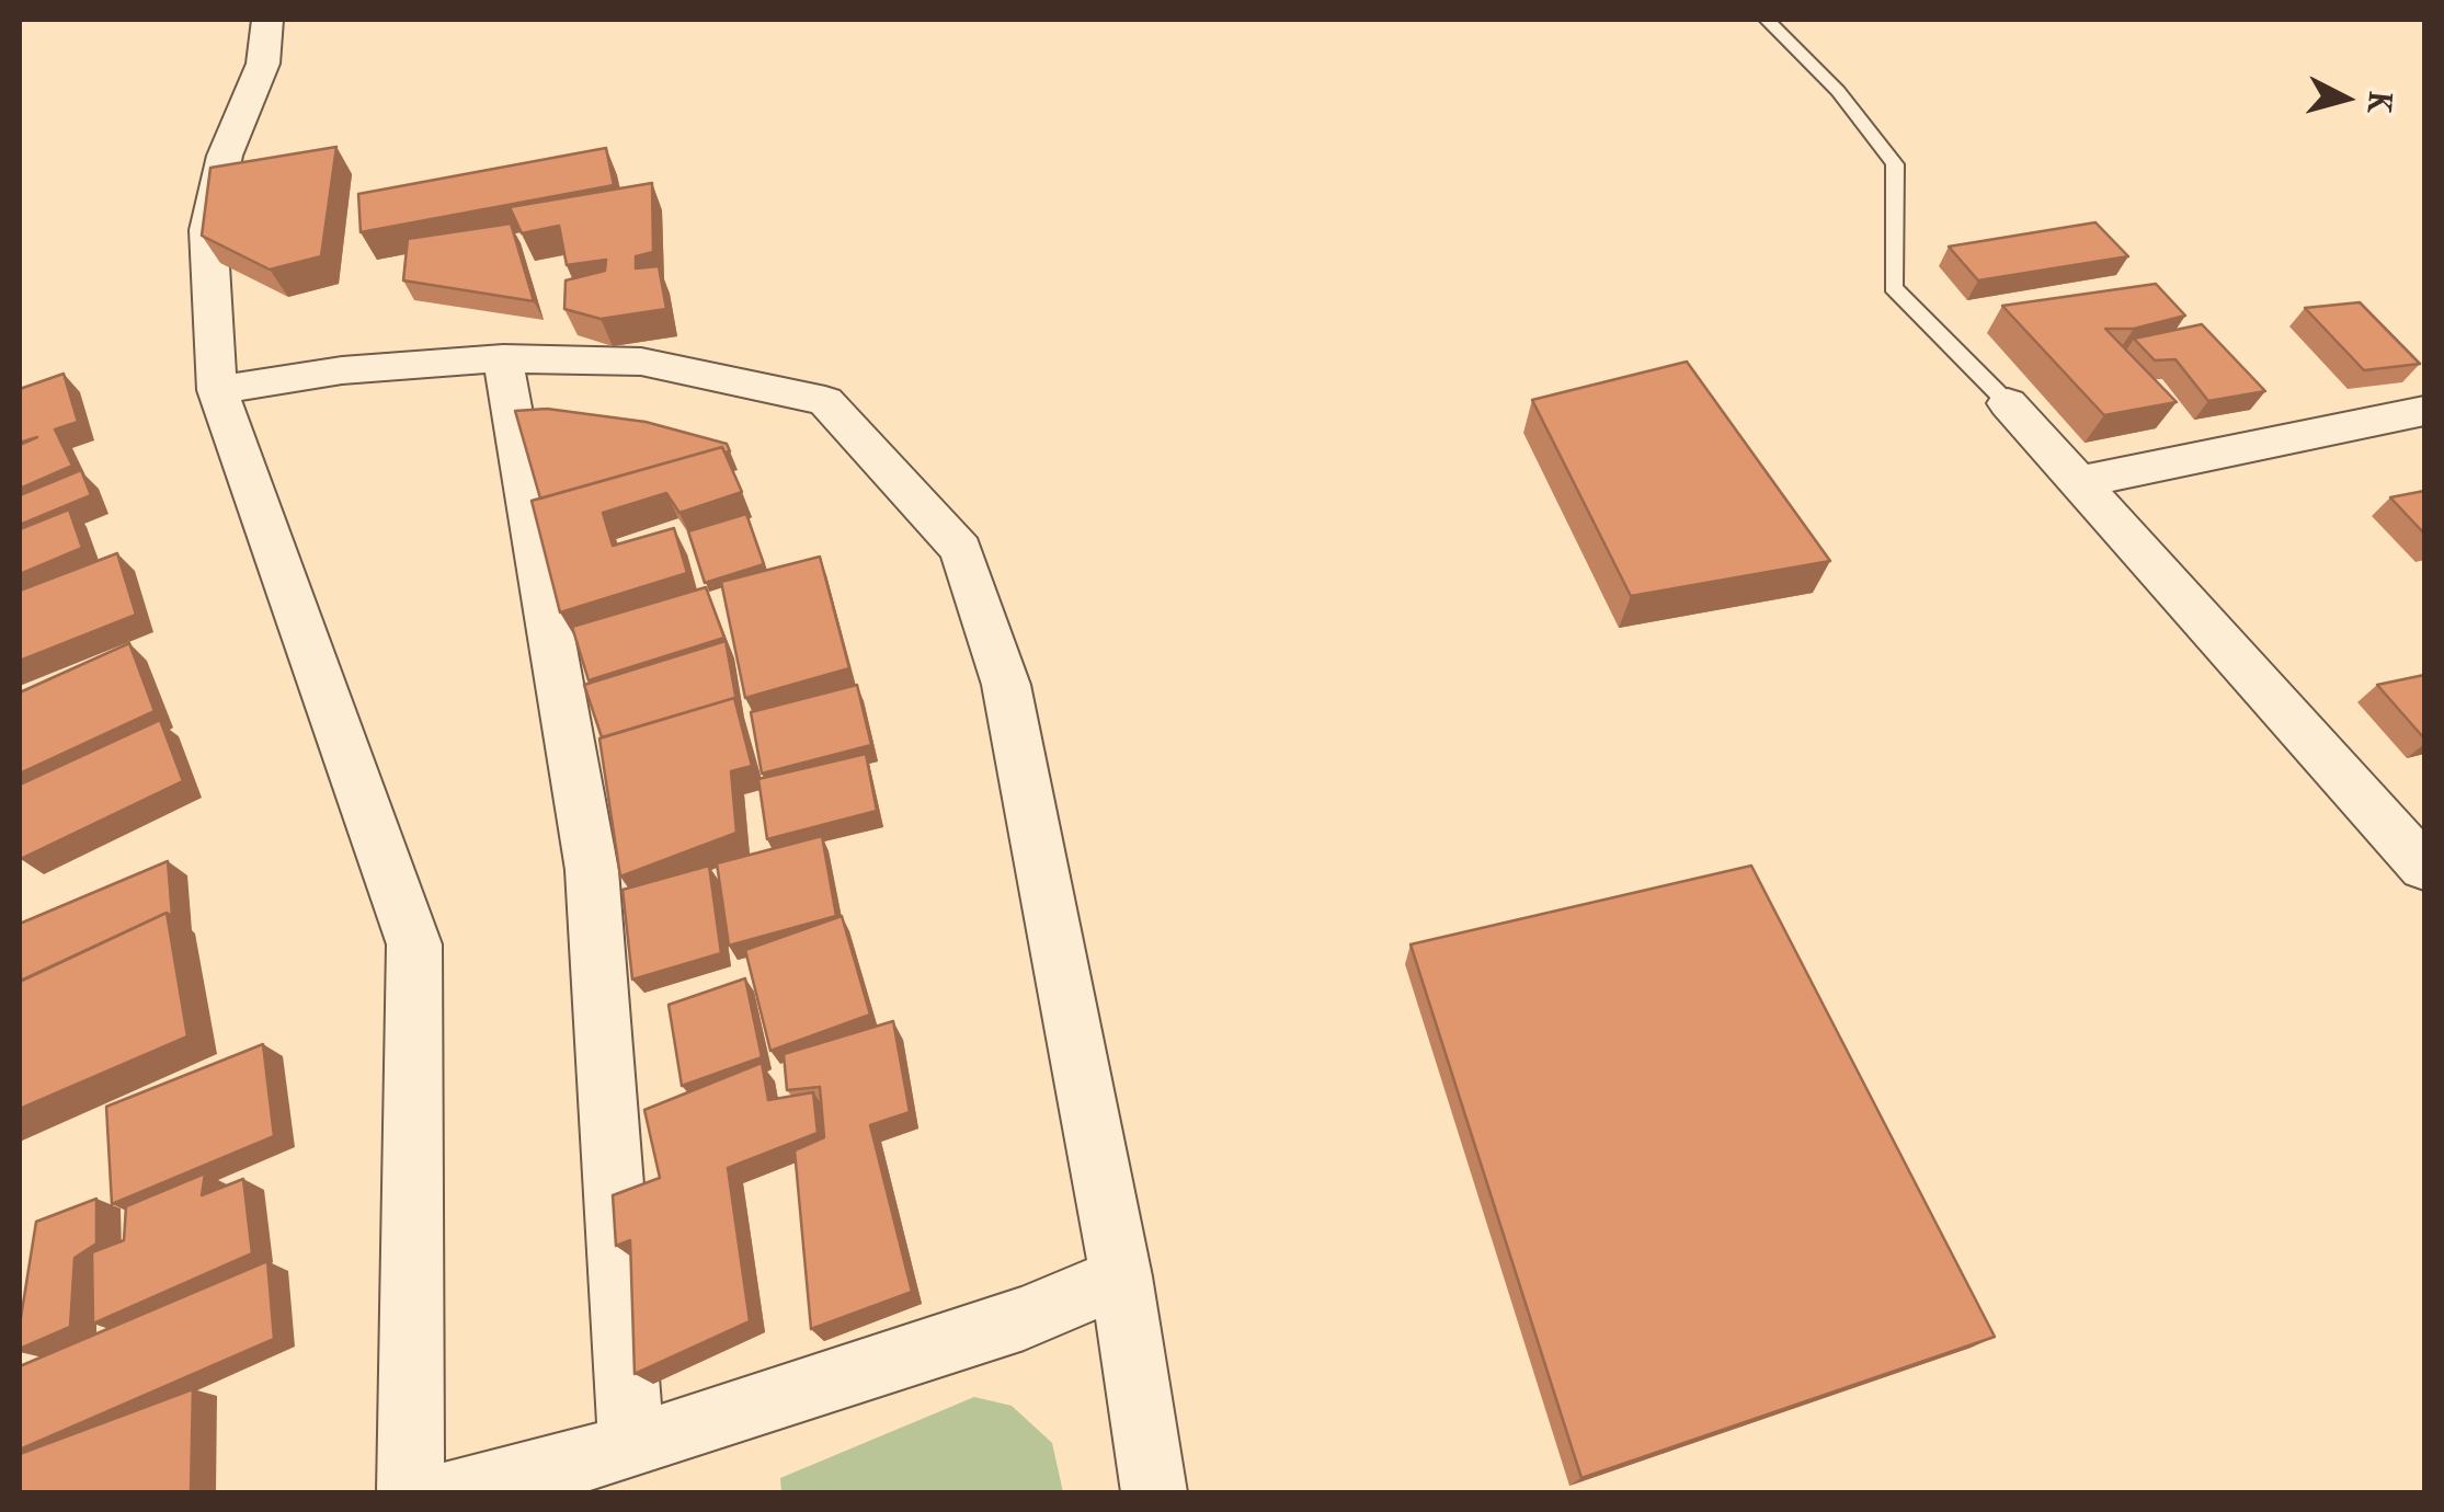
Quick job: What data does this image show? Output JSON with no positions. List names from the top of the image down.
{
  "north": "right"
}
